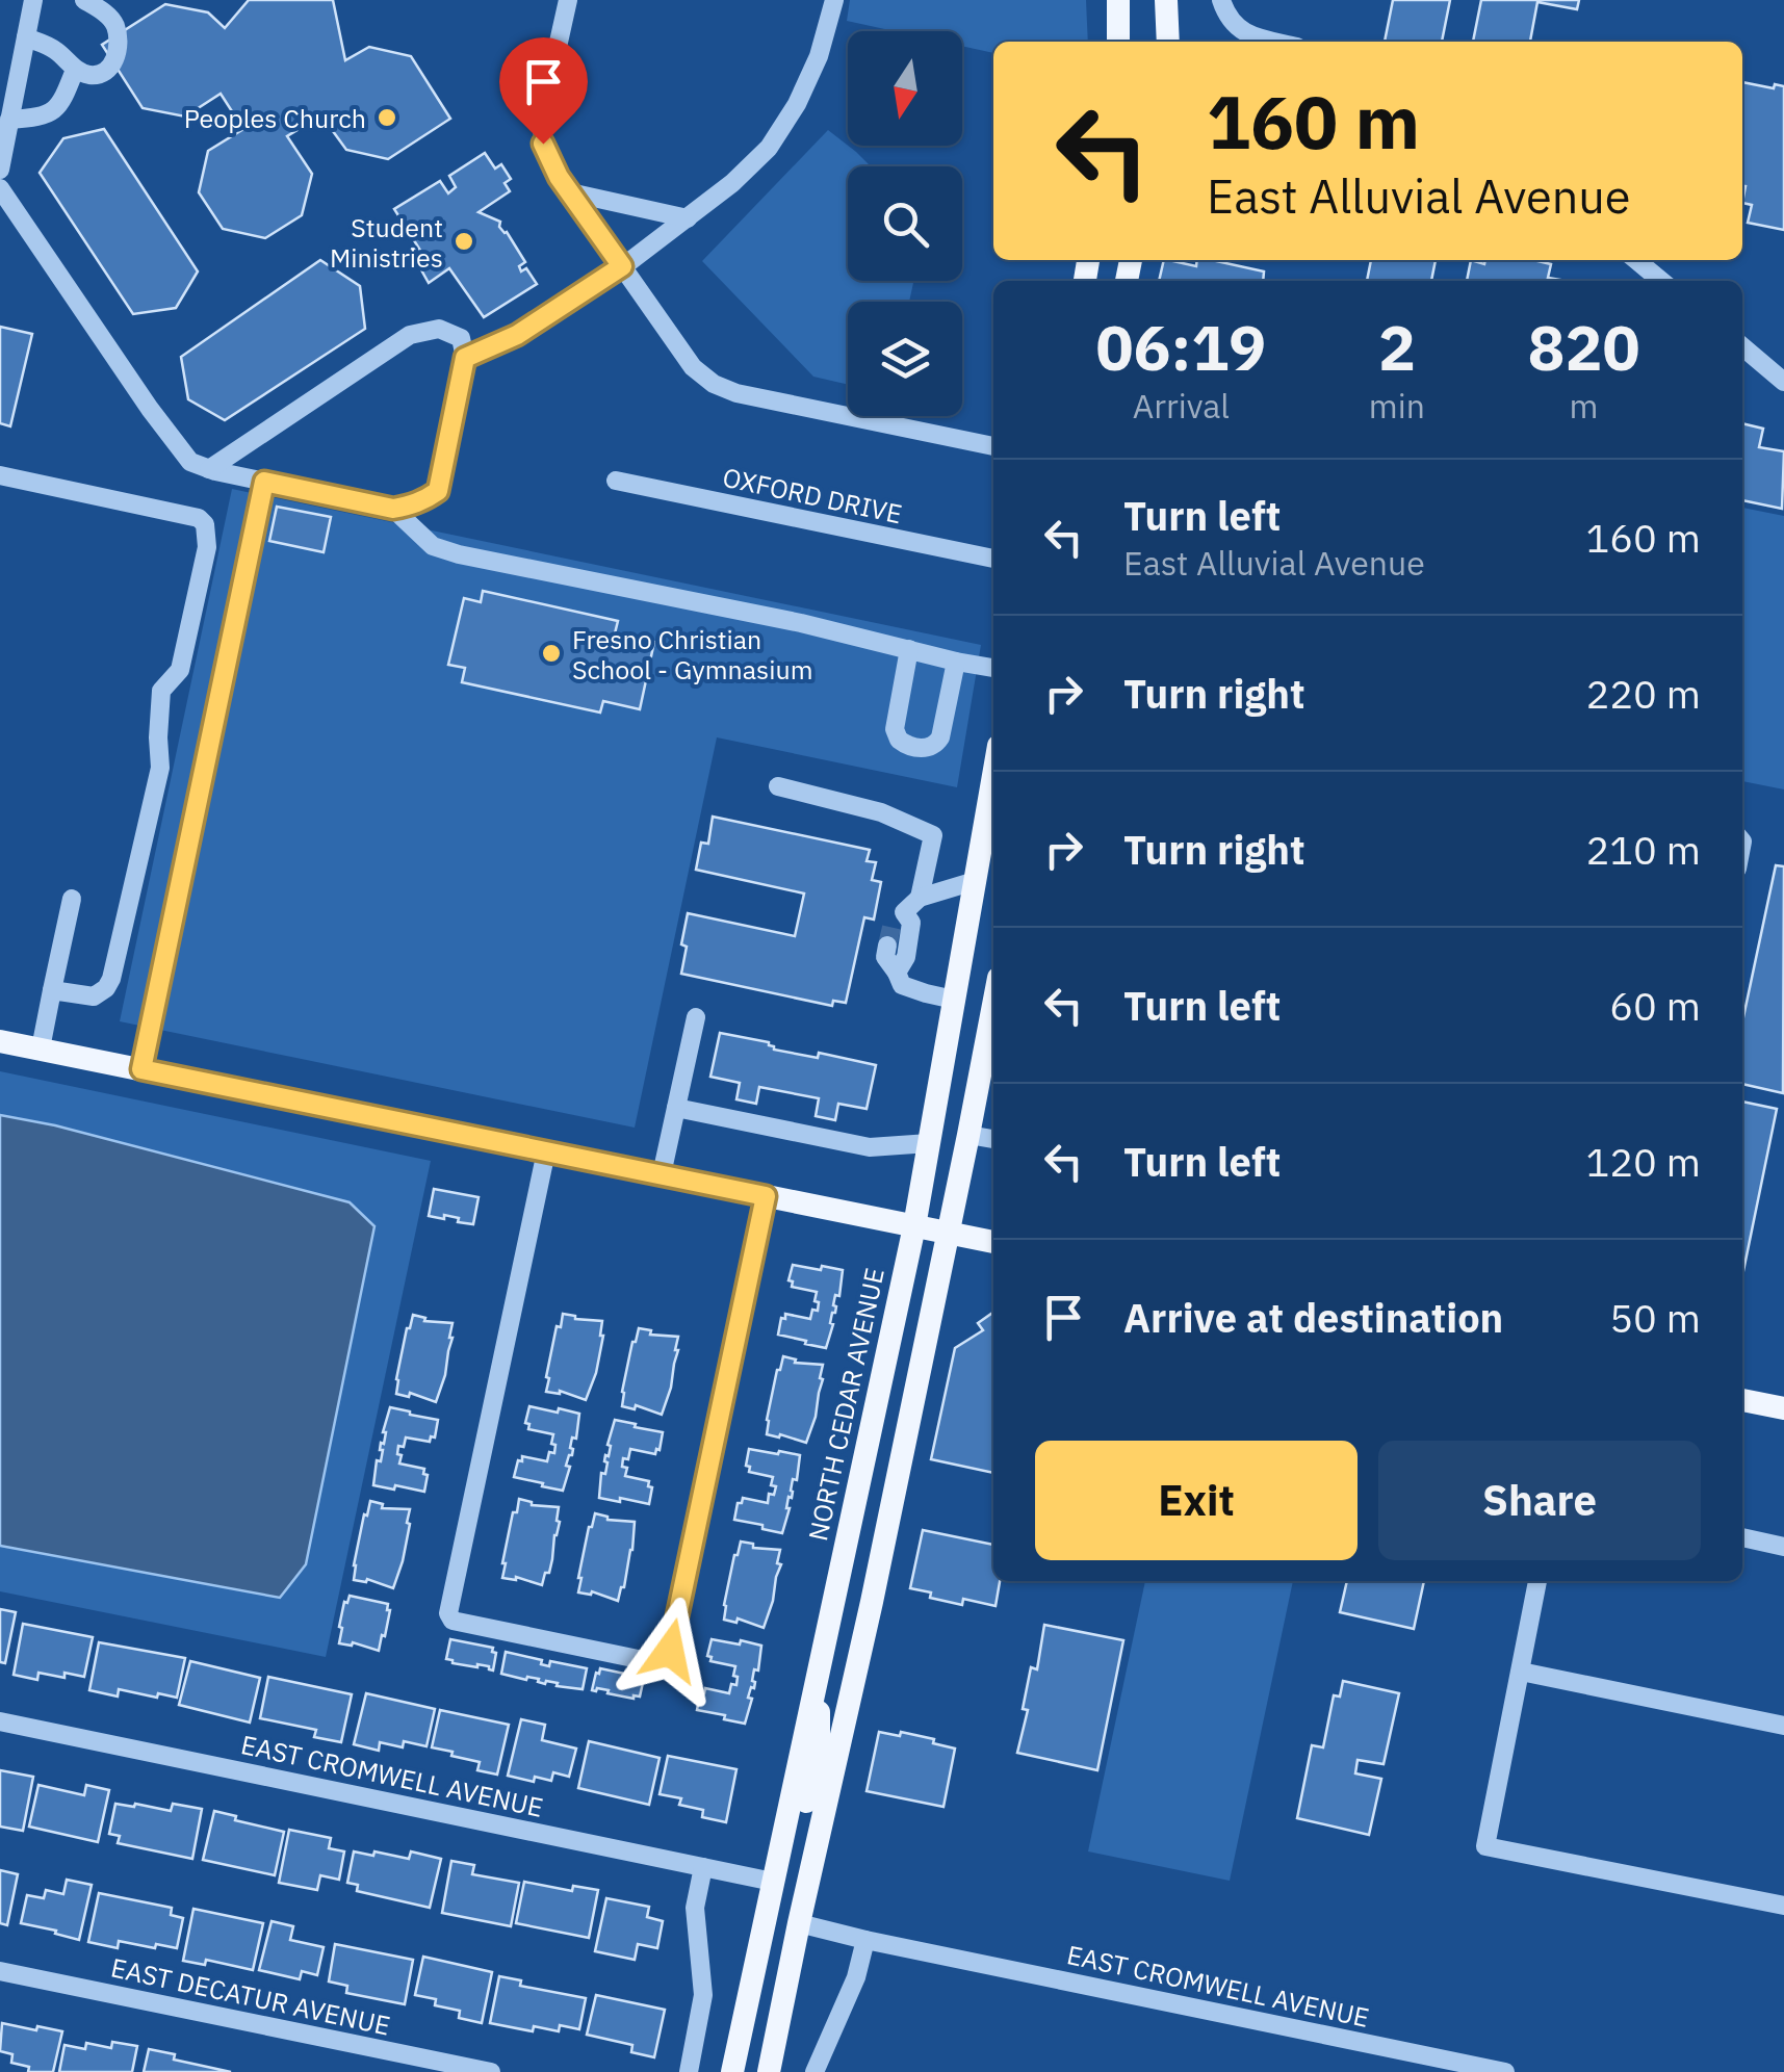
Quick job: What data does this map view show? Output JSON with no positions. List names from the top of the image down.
{
  "streets": {
    "main road": ["NORTH CEDAR AVENUE"],
    "street": ["OXFORD DRIVE", "EAST CROMWELL AVENUE", "EAST DECATUR AVENUE"]
  },
  "crossings": [
    ["NORTH CEDAR AVENUE", "EAST CROMWELL AVENUE"]
  ],
  "places": ["Peoples Church", "Student Ministries", "Fresno Christian School - Gymnasium"],
  "north": "bottom",
  "page": {
    "turn": ["160 m", "East Alluvial Avenue"],
    "eta": [
      "06:19",
      "Arrival",
      "2",
      "min",
      "820",
      "m"
    ],
    "list": [
      {
        "name": "Turn left",
        "note": "East Alluvial Avenue",
        "value": "160 m"
      },
      {
        "name": "Turn right",
        "value": "220 m"
      },
      {
        "name": "Turn right",
        "value": "210 m"
      },
      {
        "name": "Turn left",
        "value": "60 m"
      },
      {
        "name": "Turn left",
        "value": "120 m"
      },
      {
        "name": "Arrive at destination",
        "value": "50 m"
      }
    ],
    "buttons": ["Exit", "Share"]
  }
}
